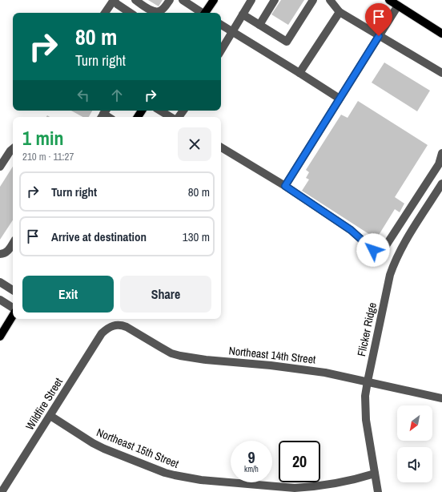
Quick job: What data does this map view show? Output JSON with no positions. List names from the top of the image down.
{
  "streets": {
    "street": [
      "Flicker Ridge",
      "Northeast 14th Street",
      "Wildfire Street",
      "Northeast 15th Street"
    ]
  },
  "crossings": [
    ["Flicker Ridge", "Northeast 14th Street"],
    ["Flicker Ridge", "Northeast 15th Street"],
    ["Northeast 14th Street", "Wildfire Street"],
    ["Wildfire Street", "Northeast 15th Street"]
  ],
  "north": "bottom left",
  "page": {
    "turn": ["80 m", "Turn right"],
    "heading": ["1 min", "210 m · 11:27"],
    "list": [
      {
        "name": "Turn right",
        "value": "80 m"
      },
      {
        "name": "Arrive at destination",
        "value": "130 m"
      }
    ],
    "buttons": ["Exit", "Share"],
    "speed": "9 km/h",
    "limit": "20"
  }
}
